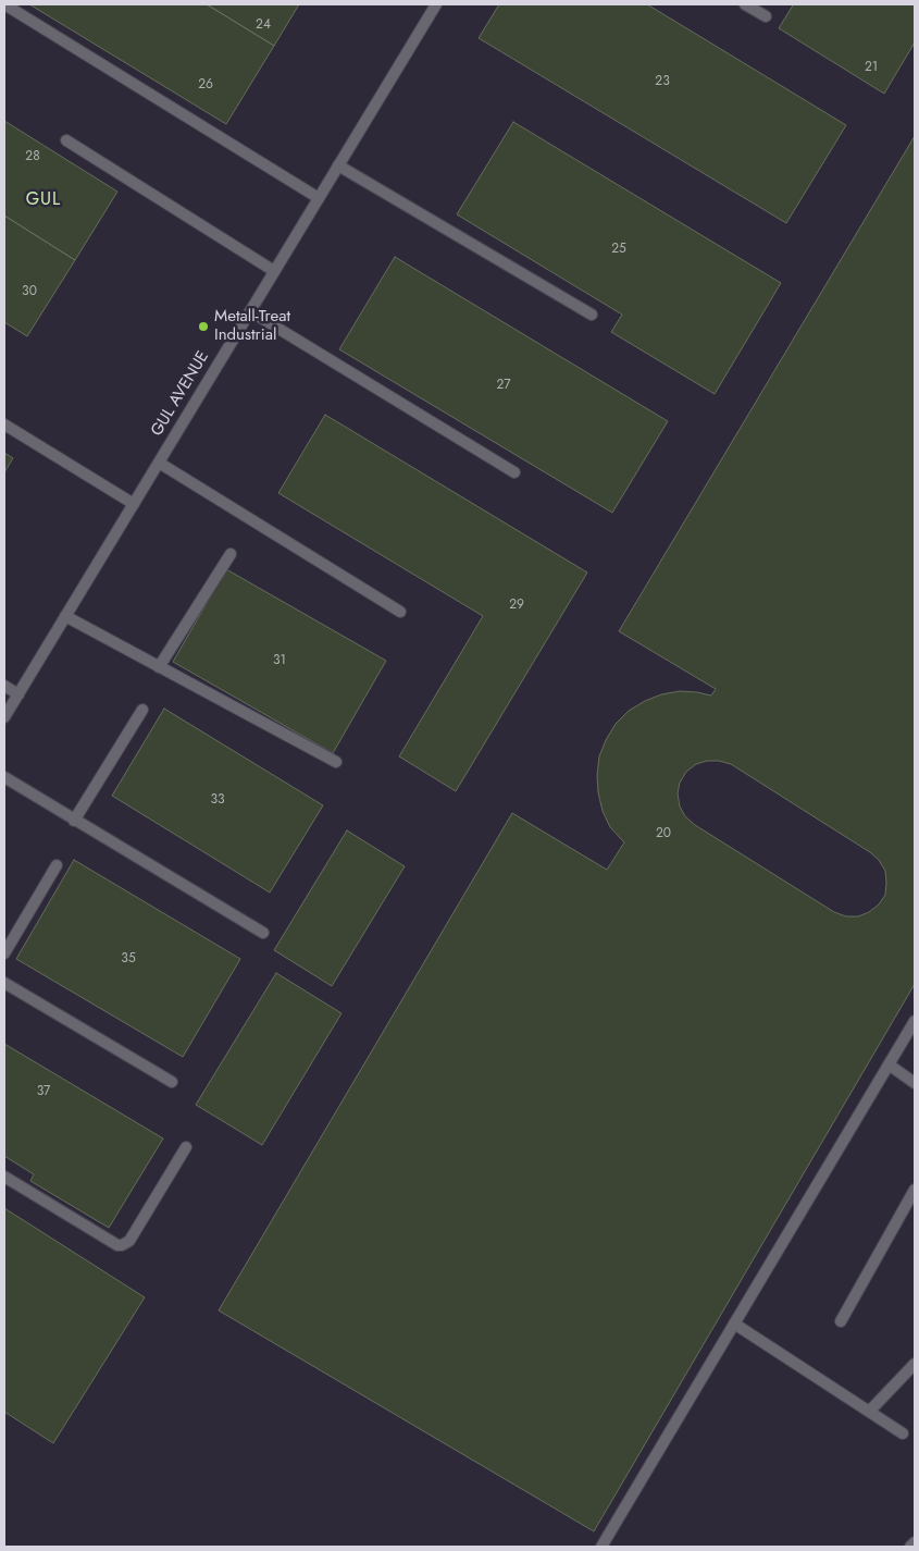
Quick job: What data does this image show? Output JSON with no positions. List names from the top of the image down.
{
  "streets": {
    "street": ["GUL AVENUE"]
  },
  "districts": ["GUL"],
  "places": ["Metall-Treat Industrial"],
  "house_numbers": [
    "24",
    "21",
    "23",
    "26",
    "28",
    "25",
    "30",
    "27",
    "29",
    "31",
    "33",
    "20",
    "35",
    "37"
  ]
}
